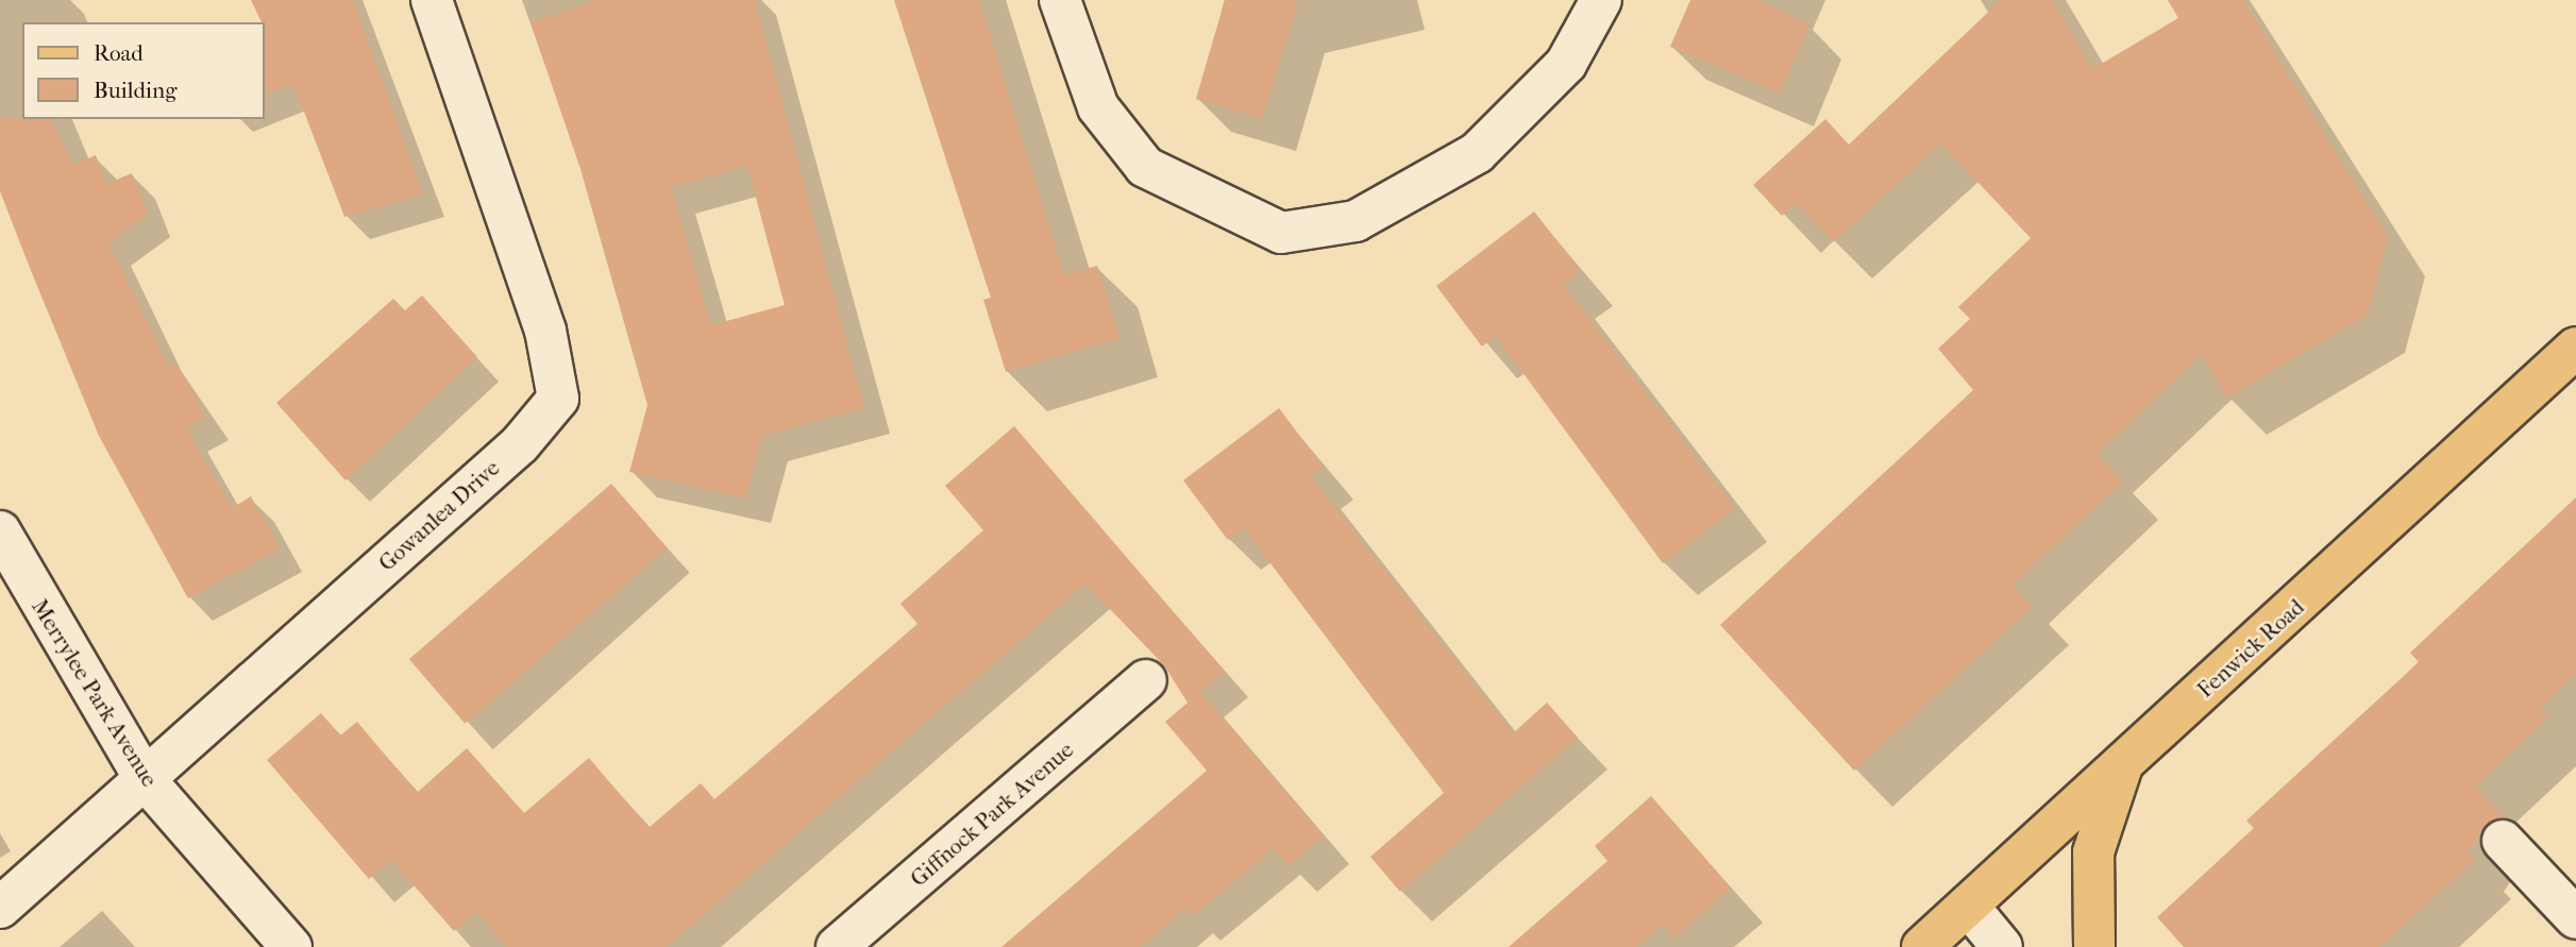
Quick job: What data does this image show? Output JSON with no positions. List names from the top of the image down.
{
  "streets": {
    "main road": ["Fenwick Road"],
    "street": ["Gowanlea Drive", "Merrylee Park Avenue", "Giffnock Park Avenue"]
  },
  "crossings": [
    ["Gowanlea Drive", "Merrylee Park Avenue"]
  ],
  "legend": ["Road", "Building"]
}
